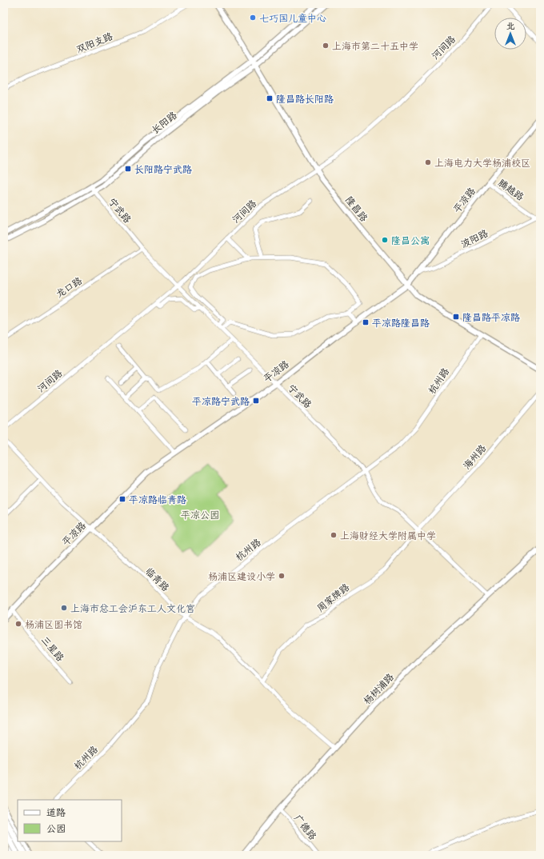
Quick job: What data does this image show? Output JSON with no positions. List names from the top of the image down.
{
  "streets": {
    "main road": [
      "长阳路",
      "平凉路",
      "隆昌路",
      "杨树浦路"
    ],
    "street": [
      "双阳支路",
      "河间路",
      "腾越路",
      "宁武路",
      "波阳路",
      "龙口路",
      "杭州路",
      "海州路",
      "临青路",
      "周家牌路",
      "三星路",
      "广德路"
    ]
  },
  "crossings": [
    ["河间路", "隆昌路"],
    ["河间路", "宁武路"],
    ["长阳路", "隆昌路"],
    ["长阳路", "宁武路"],
    ["腾越路", "平凉路"],
    ["腾越路", "波阳路"],
    ["平凉路", "隆昌路"],
    ["平凉路", "宁武路"],
    ["平凉路", "波阳路"],
    ["平凉路", "临青路"],
    ["平凉路", "三星路"],
    ["隆昌路", "杭州路"],
    ["宁武路", "龙口路"],
    ["宁武路", "杭州路"],
    ["宁武路", "海州路"],
    ["宁武路", "周家牌路"],
    ["宁武路", "杨树浦路"],
    ["杭州路", "临青路"],
    ["海州路", "周家牌路"],
    ["临青路", "周家牌路"],
    ["临青路", "杨树浦路"],
    ["杨树浦路", "广德路"]
  ],
  "parks": ["平凉公园"],
  "places": {
    "other": [
      "七巧国儿童中心",
      "上海市第二十五中学",
      "上海电力大学杨浦校区",
      "隆昌公寓",
      "上海财经大学附属中学",
      "杨浦区建设小学",
      "上海市总工会沪东工人文化宫",
      "杨浦区图书馆"
    ],
    "transit": [
      "隆昌路长阳路",
      "长阳路宁武路",
      "隆昌路平凉路",
      "平凉路隆昌路",
      "平凉路宁武路",
      "平凉路临青路"
    ]
  },
  "legend": ["道路", "公园"],
  "north": "top"
}
